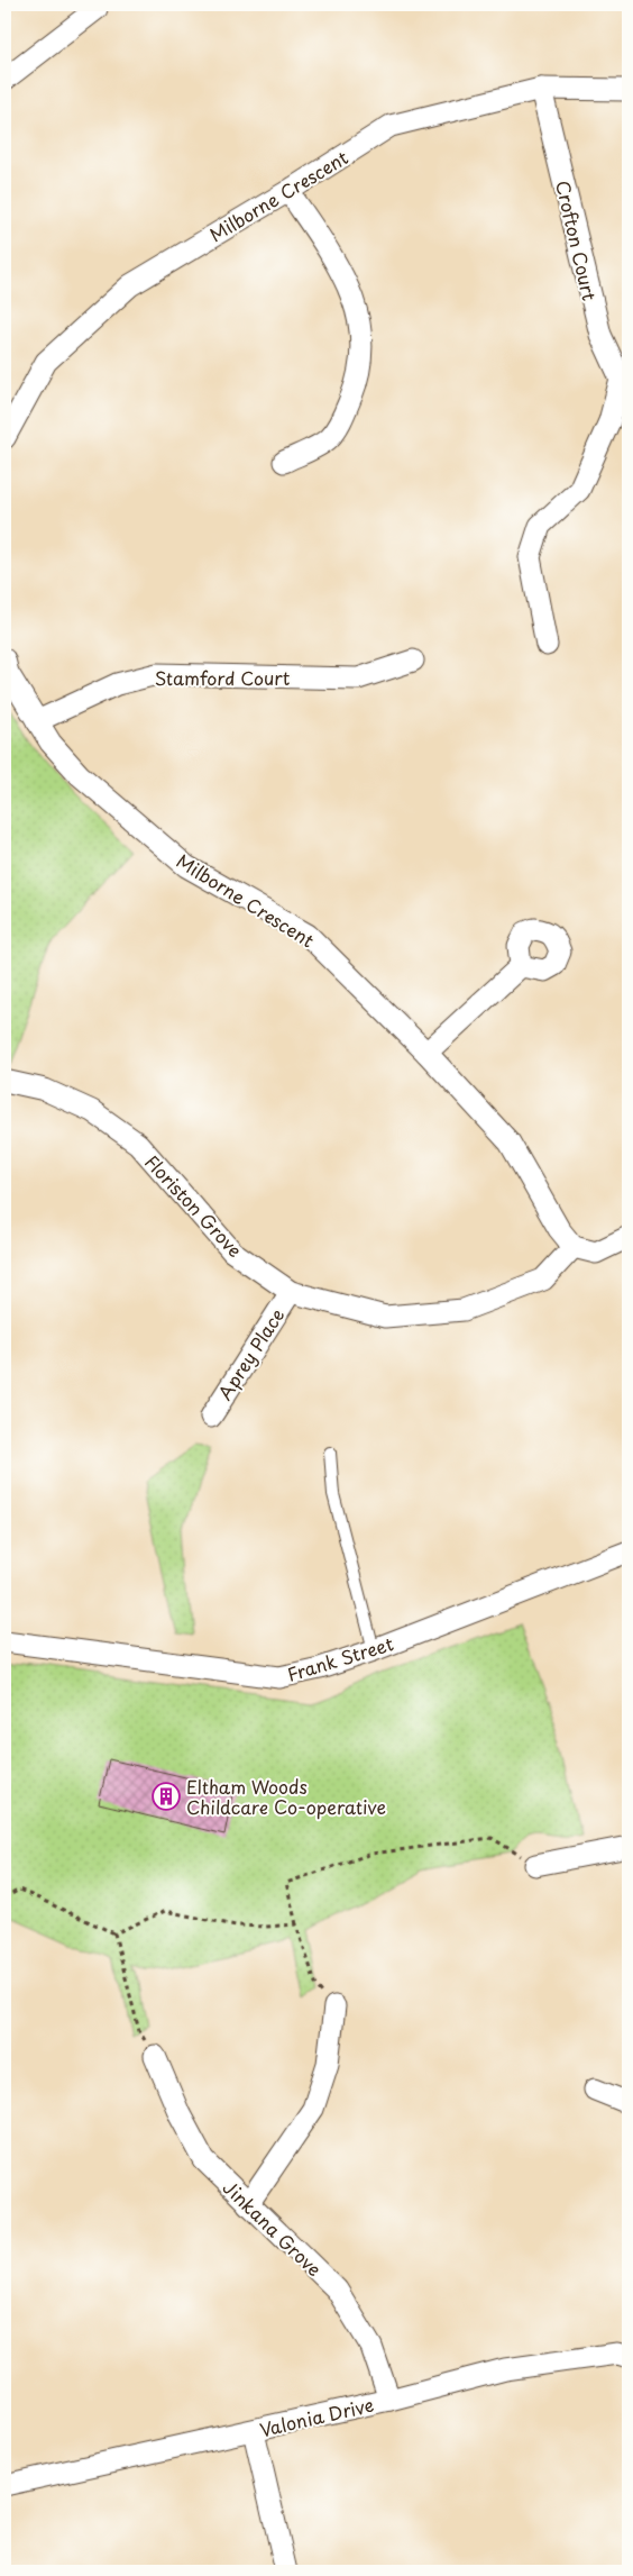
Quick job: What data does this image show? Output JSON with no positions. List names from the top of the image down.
{
  "streets": {
    "street": [
      "Milborne Crescent",
      "Crofton Court",
      "Stamford Court",
      "Floriston Grove",
      "Aprey Place",
      "Frank Street",
      "Jinkana Grove",
      "Valonia Drive"
    ]
  },
  "crossings": [
    ["Milborne Crescent", "Crofton Court"],
    ["Milborne Crescent", "Stamford Court"],
    ["Milborne Crescent", "Floriston Grove"],
    ["Floriston Grove", "Aprey Place"],
    ["Jinkana Grove", "Valonia Drive"]
  ],
  "places": {
    "building": ["Eltham Woods Childcare Co-operative"]
  }
}
